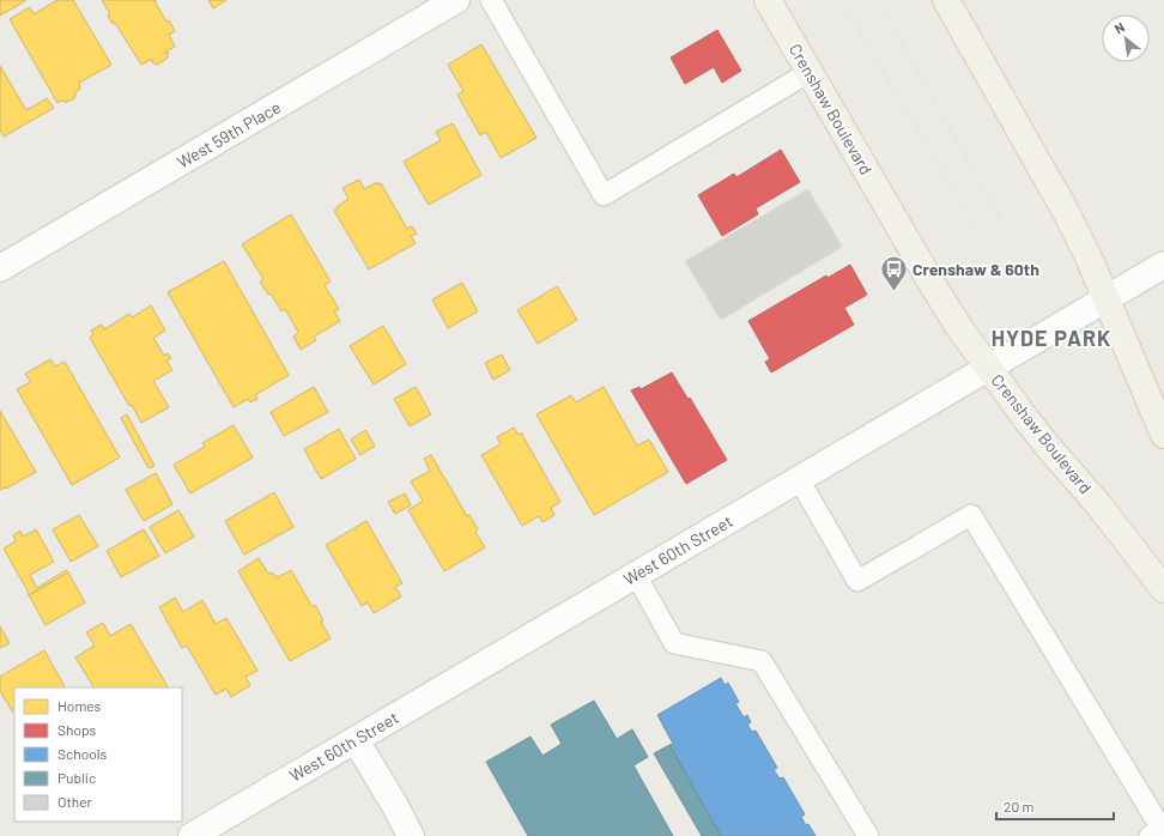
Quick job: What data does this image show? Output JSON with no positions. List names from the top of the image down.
{
  "streets": {
    "main road": ["Crenshaw Boulevard"],
    "street": ["West 59th Place", "West 60th Street"]
  },
  "crossings": [
    ["Crenshaw Boulevard", "West 60th Street"]
  ],
  "districts": ["HYDE PARK"],
  "places": {
    "bus stop": ["Crenshaw & 60th"]
  },
  "legend": [
    "Homes",
    "Shops",
    "Schools",
    "Public",
    "Other"
  ],
  "scale_bar": "20 m",
  "north": "top left"
}
